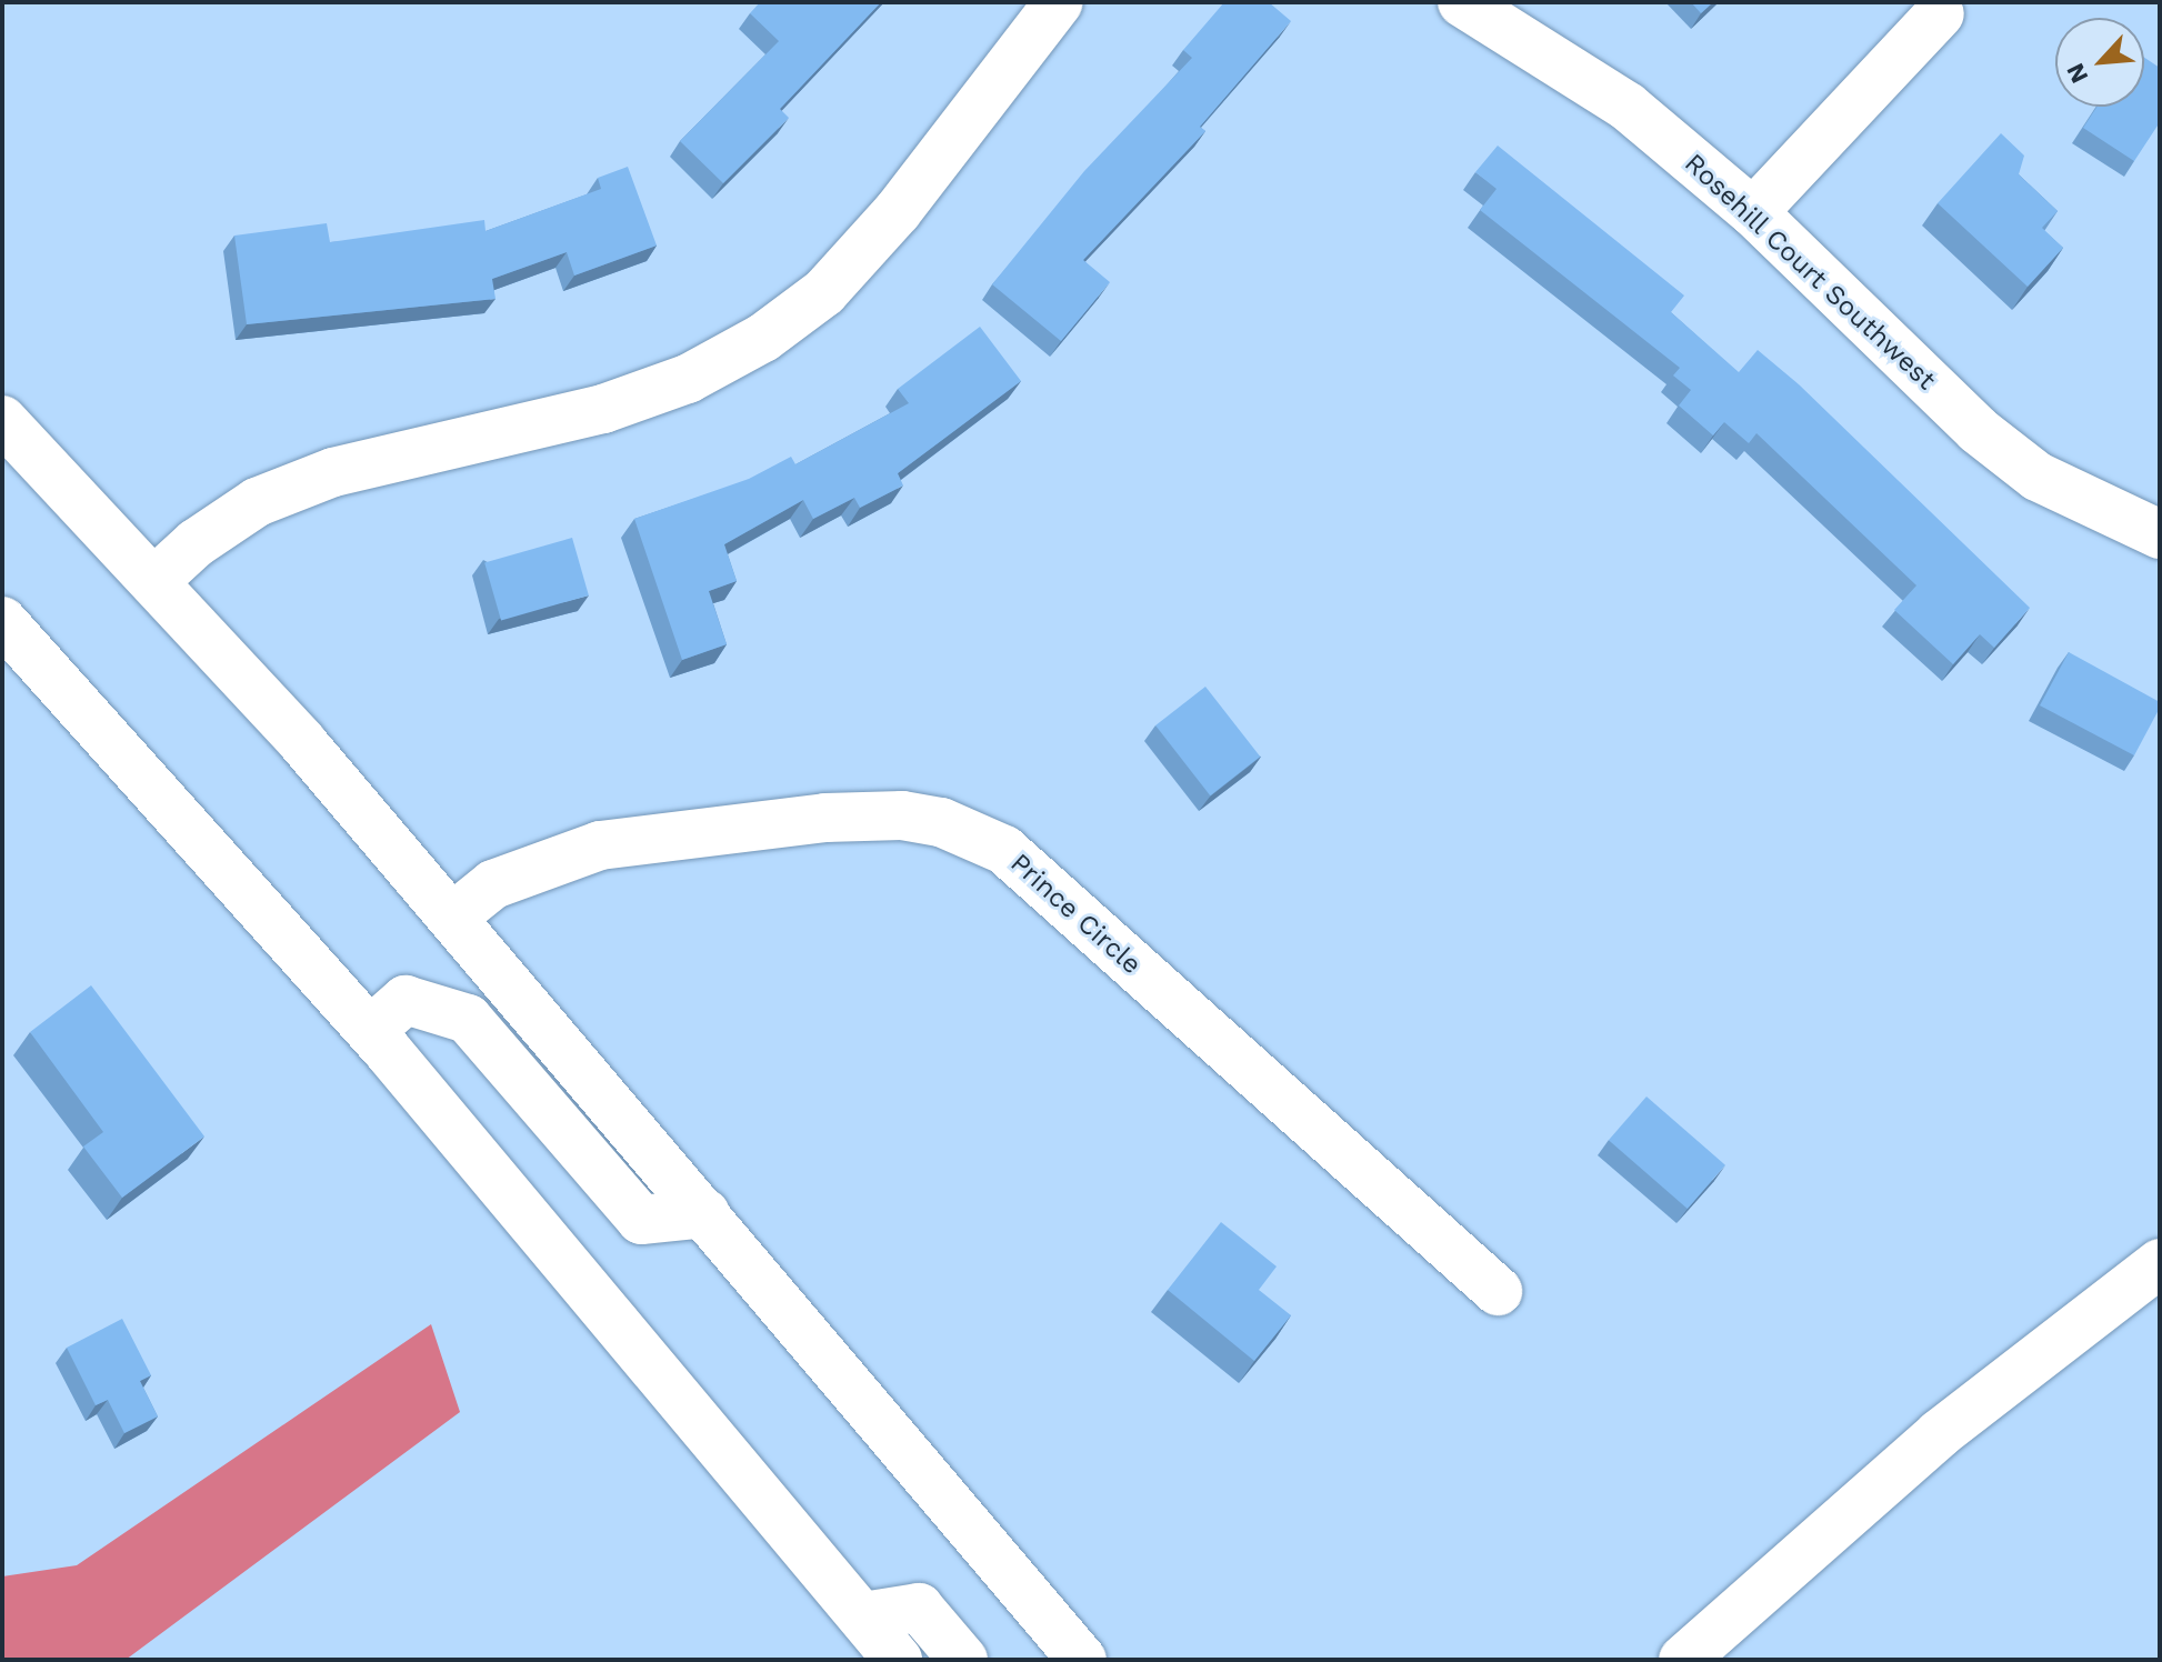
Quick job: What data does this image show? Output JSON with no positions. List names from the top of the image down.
{
  "streets": {
    "main road": ["Rosehill Court Southwest", "Prince Circle"]
  },
  "north": "bottom left"
}
